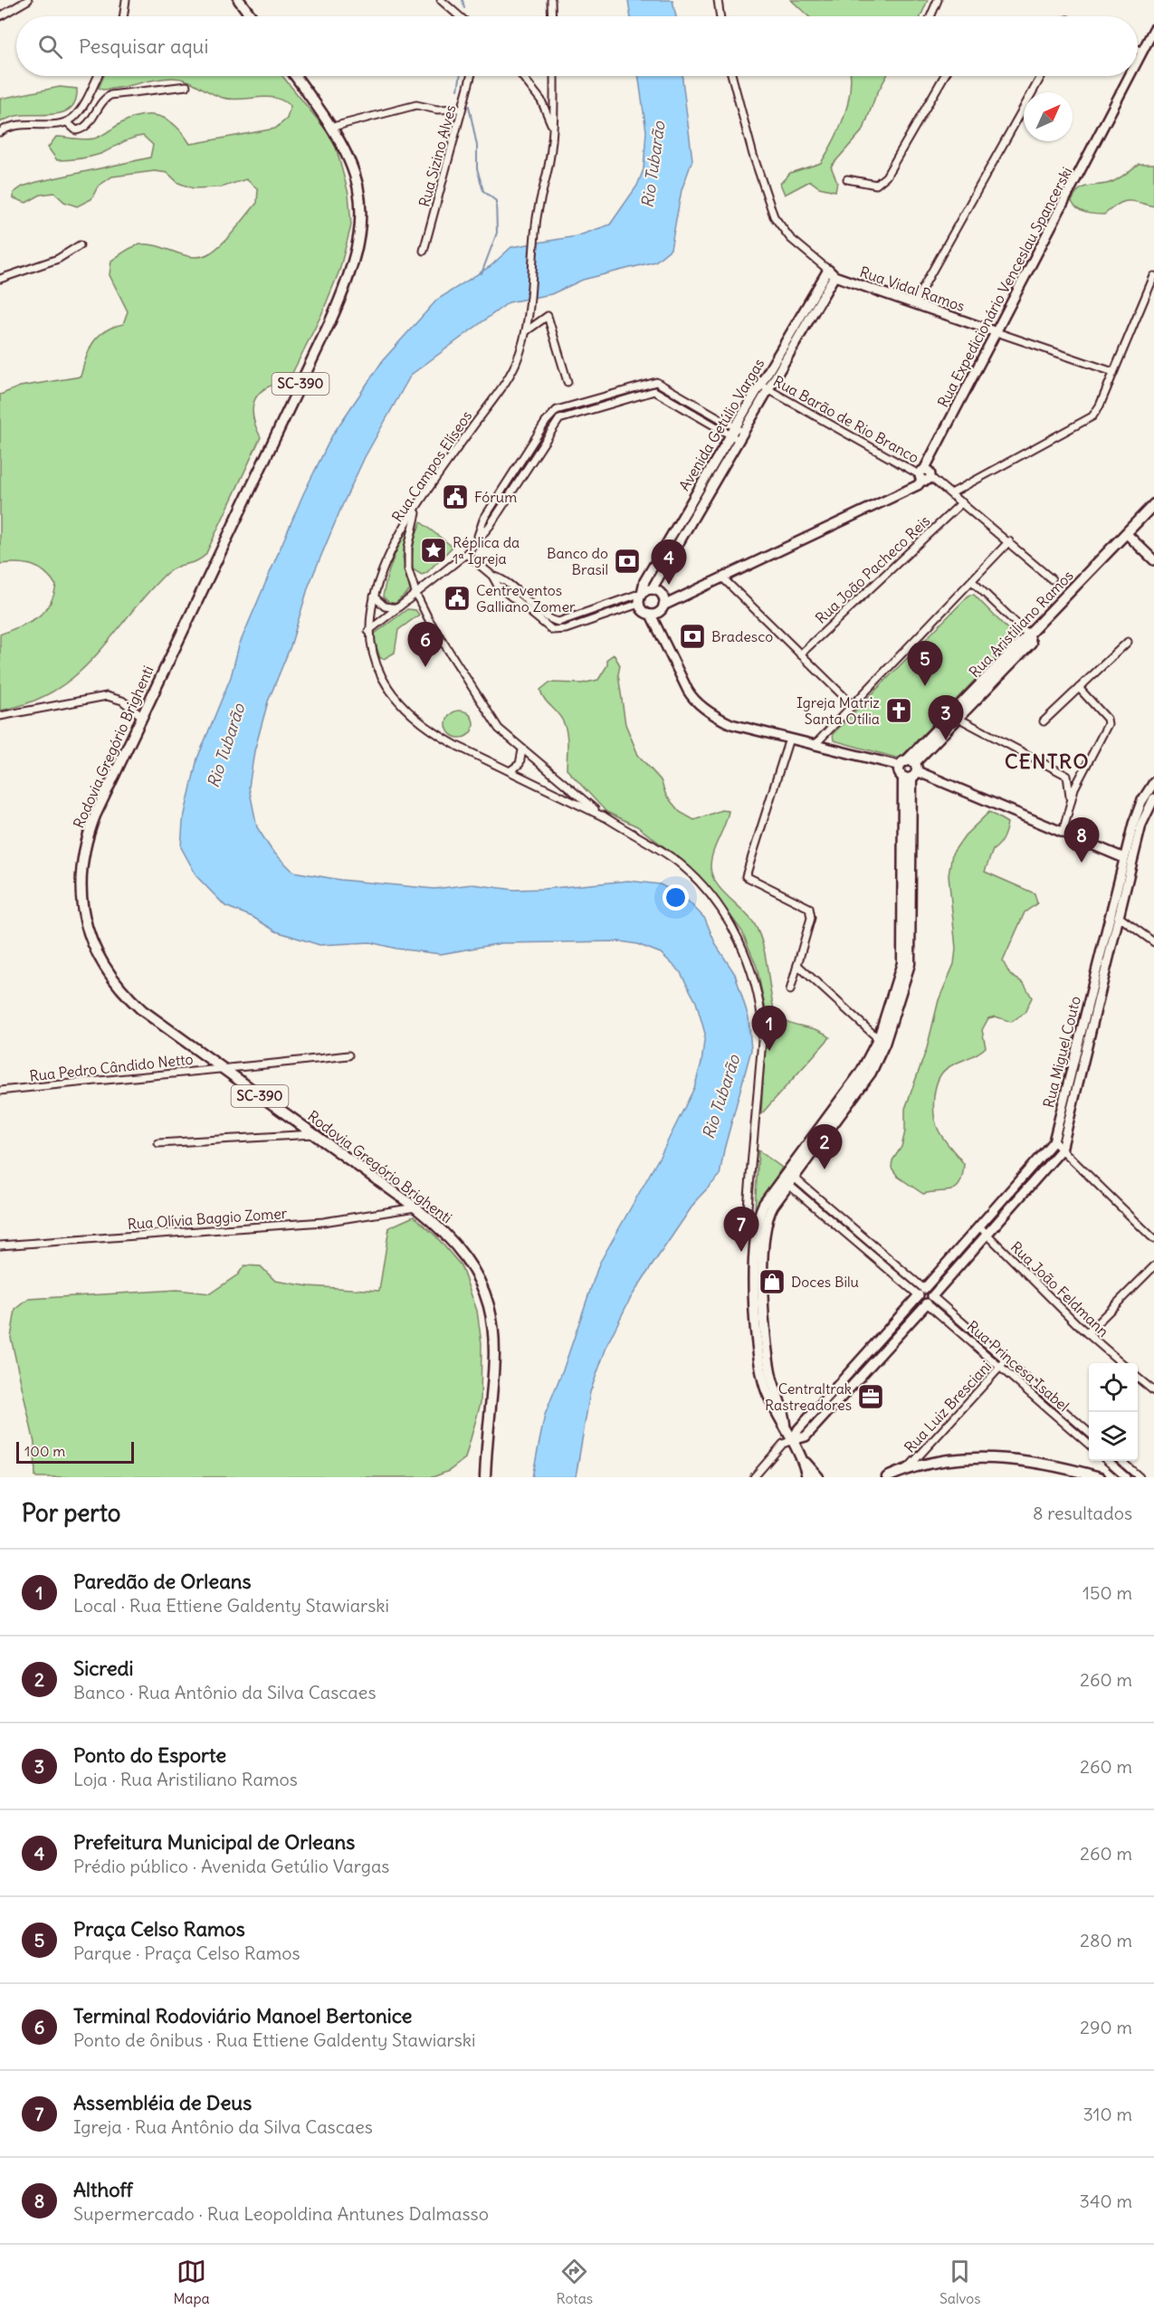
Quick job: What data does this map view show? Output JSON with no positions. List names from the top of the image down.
{
  "streets": {
    "main road": ["SC-390", "Rua Aristiliano Ramos", "Rodovia Gregório Brighenti"],
    "street": [
      "Rua Sizino Alves",
      "Rua Expedicionário Venceslau Spancerski",
      "Rua Vidal Ramos",
      "Rua Barão de Rio Branco",
      "Avenida Getúlio Vargas",
      "Rua Campos Elíseos",
      "Rua João Pacheco Reis",
      "Rua Miguel Couto",
      "Rua Pedro Cândido Netto",
      "Rua Olívia Baggio Zomer",
      "Rua João Feldmann",
      "Rua Princesa Isabel",
      "Rua Luiz Bresciani"
    ]
  },
  "crossings": [
    ["Rua Expedicionário Venceslau Spancerski", "Rua Vidal Ramos"],
    ["Rua Expedicionário Venceslau Spancerski", "Rua Barão de Rio Branco"],
    ["Rua Vidal Ramos", "Avenida Getúlio Vargas"],
    ["Rua Barão de Rio Branco", "Avenida Getúlio Vargas"],
    ["Rua Barão de Rio Branco", "Rua João Pacheco Reis"],
    ["Rodovia Gregório Brighenti", "Rua Pedro Cândido Netto"],
    ["Rodovia Gregório Brighenti", "Rua Olívia Baggio Zomer"],
    ["Rua Miguel Couto", "Rua João Feldmann"],
    ["Rua Miguel Couto", "Rua Princesa Isabel"],
    ["Rua Princesa Isabel", "Rua Luiz Bresciani"]
  ],
  "districts": ["CENTRO"],
  "water": ["Rio Tubarão"],
  "places": {
    "public building": ["Fórum", "Centreventos Galliano Zomer"],
    "place": ["Réplica da 1ª Igreja"],
    "bank": ["Banco do Brasil", "Bradesco"],
    "church": ["Igreja Matriz Santa Otília"],
    "shop": ["Doces Bilu"],
    "office": ["Centraltrak Rastreadores"]
  },
  "scale_bar": "100 m",
  "north": "top right",
  "page": {
    "search": "Pesquisar aqui",
    "pins": [
      "4",
      "6",
      "5",
      "3",
      "8",
      "1",
      "2",
      "7"
    ],
    "scale": "100 m",
    "heading": ["Por perto", "8 resultados"],
    "list": [
      {
        "mark": "1",
        "name": "Paredão de Orleans",
        "note": "Local · Rua Ettiene Galdenty Stawiarski",
        "value": "150 m"
      },
      {
        "mark": "2",
        "name": "Sicredi",
        "note": "Banco · Rua Antônio da Silva Cascaes",
        "value": "260 m"
      },
      {
        "mark": "3",
        "name": "Ponto do Esporte",
        "note": "Loja · Rua Aristiliano Ramos",
        "value": "260 m"
      },
      {
        "mark": "4",
        "name": "Prefeitura Municipal de Orleans",
        "note": "Prédio público · Avenida Getúlio Vargas",
        "value": "260 m"
      },
      {
        "mark": "5",
        "name": "Praça Celso Ramos",
        "note": "Parque · Praça Celso Ramos",
        "value": "280 m"
      },
      {
        "mark": "6",
        "name": "Terminal Rodoviário Manoel Bertonice",
        "note": "Ponto de ônibus · Rua Ettiene Galdenty Stawiarski",
        "value": "290 m"
      },
      {
        "mark": "7",
        "name": "Assembléia de Deus",
        "note": "Igreja · Rua Antônio da Silva Cascaes",
        "value": "310 m"
      },
      {
        "mark": "8",
        "name": "Althoff",
        "note": "Supermercado · Rua Leopoldina Antunes Dalmasso",
        "value": "340 m"
      }
    ],
    "nav": ["Mapa", "Rotas", "Salvos"]
  }
}
